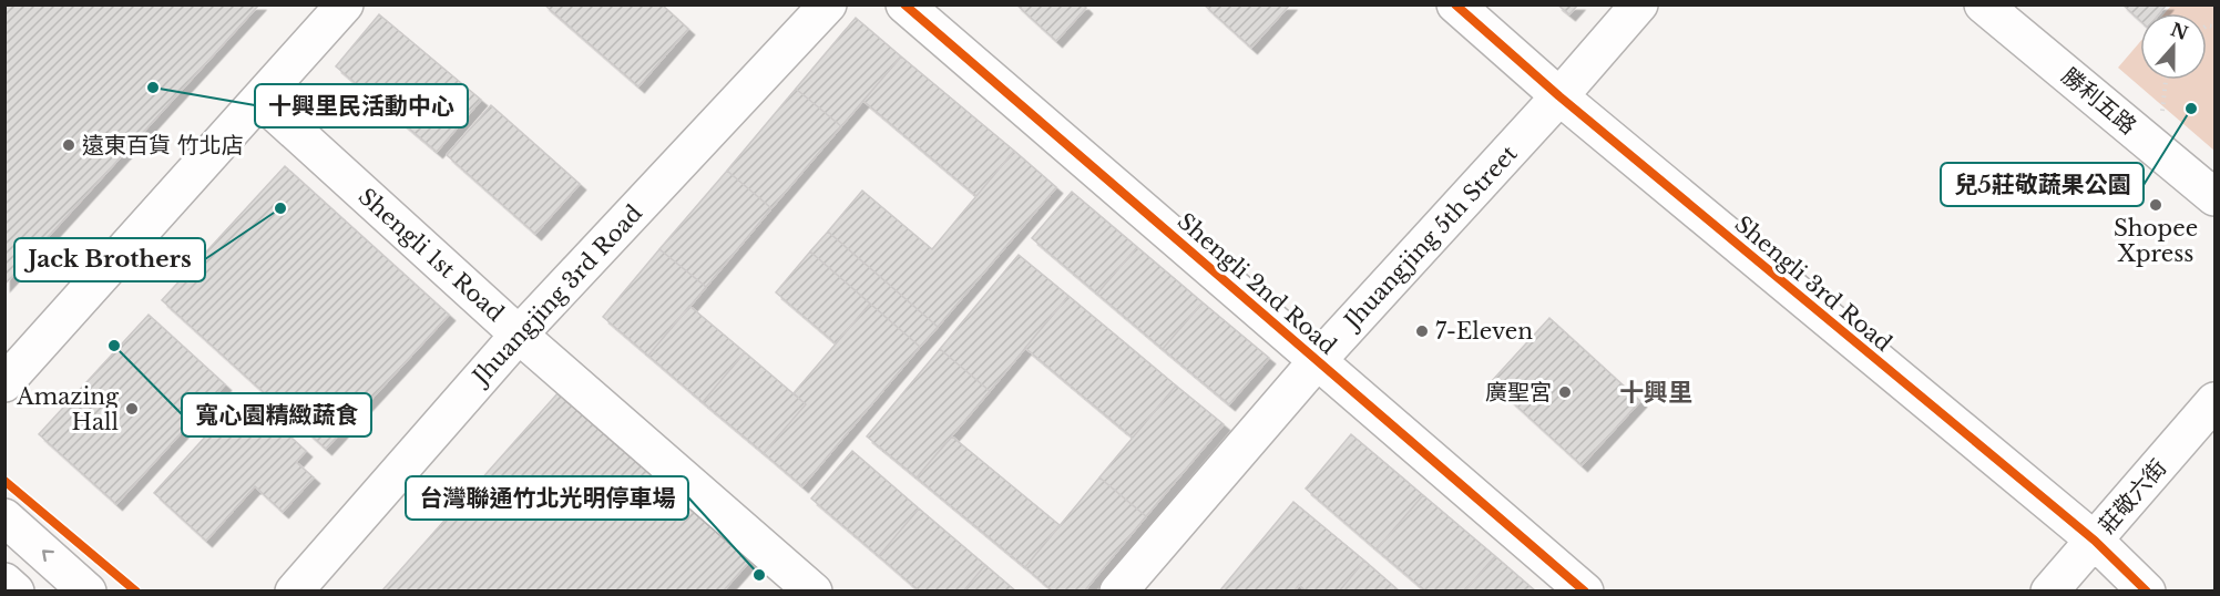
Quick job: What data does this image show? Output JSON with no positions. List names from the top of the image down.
{
  "streets": {
    "street": [
      "勝利五路",
      "Jhuangjing 5th Street",
      "Shengli 1st Road",
      "Shengli 2nd Road",
      "Shengli 3rd Road",
      "Jhuangjing 3rd Road",
      "莊敬六街"
    ]
  },
  "crossings": [
    ["Jhuangjing 5th Street", "Shengli 2nd Road"],
    ["Jhuangjing 5th Street", "Shengli 3rd Road"],
    ["Shengli 1st Road", "Jhuangjing 3rd Road"],
    ["Shengli 3rd Road", "莊敬六街"]
  ],
  "districts": ["十興里"],
  "places": [
    "十興里民活動中心",
    "兒5莊敬蔬果公園",
    "遠東百貨 竹北店",
    "Shopee Xpress",
    "Jack Brothers",
    "7-Eleven",
    "寬心園精緻蔬食",
    "廣聖宮",
    "Amazing Hall",
    "台灣聯通竹北光明停車場"
  ],
  "north": "top"
}
